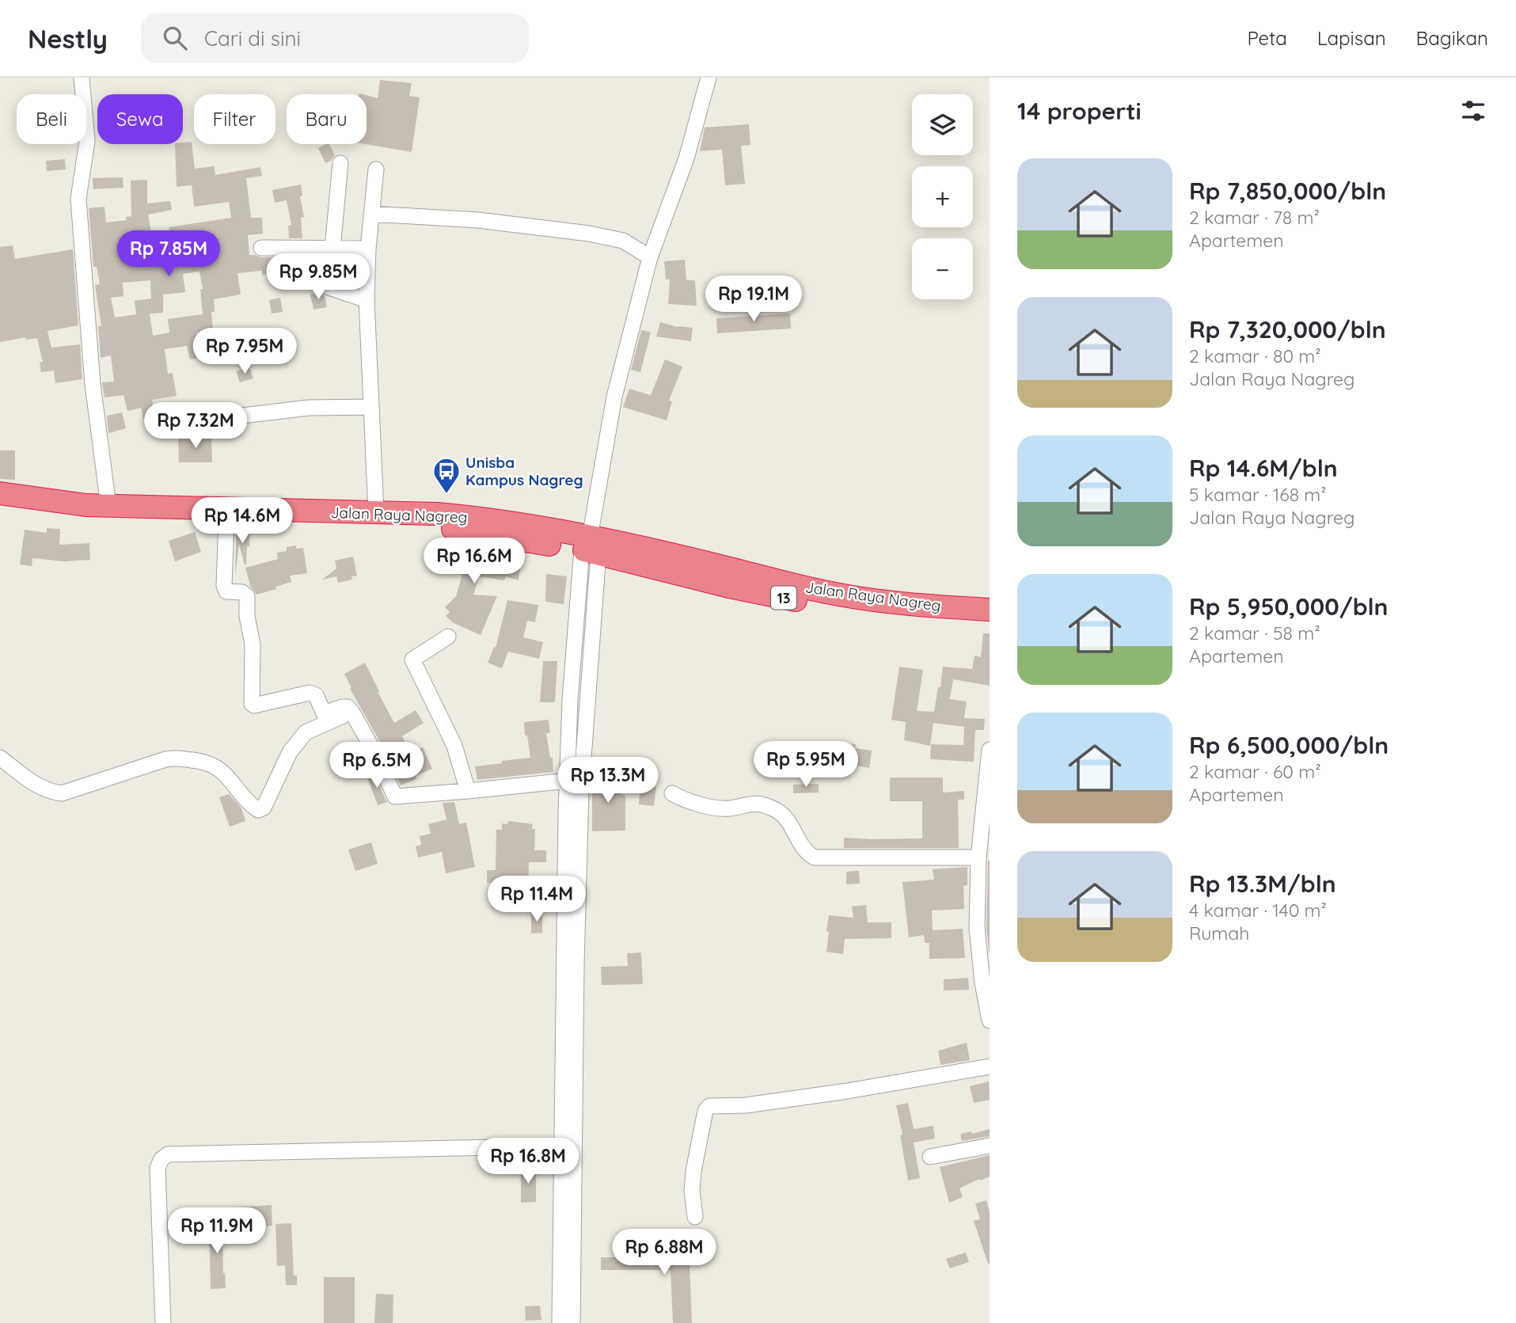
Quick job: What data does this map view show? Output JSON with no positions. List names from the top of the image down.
{
  "streets": {
    "highway": ["Jalan Raya Nagreg", "13"]
  },
  "places": {
    "bus stop": ["Unisba Kampus Nagreg"]
  },
  "page": {
    "header": "Nestly",
    "search": "Cari di sini",
    "nav": ["Peta", "Lapisan", "Bagikan"],
    "heading": "14 properti",
    "map_buttons": ["+", "−"],
    "chip": [
      "Beli",
      "Sewa",
      "Filter",
      "Baru"
    ],
    "list": [
      {
        "name": "Rp 7,850,000/bln",
        "note": "2 kamar · 78 m² · Apartemen"
      },
      {
        "name": "Rp 7,320,000/bln",
        "note": "2 kamar · 80 m² · Jalan Raya Nagreg"
      },
      {
        "name": "Rp 14.6M/bln",
        "note": "5 kamar · 168 m² · Jalan Raya Nagreg"
      },
      {
        "name": "Rp 5,950,000/bln",
        "note": "2 kamar · 58 m² · Apartemen"
      },
      {
        "name": "Rp 6,500,000/bln",
        "note": "2 kamar · 60 m² · Apartemen"
      },
      {
        "name": "Rp 13.3M/bln",
        "note": "4 kamar · 140 m² · Rumah"
      }
    ],
    "price": [
      "Rp 7.85M",
      "Rp 9.85M",
      "Rp 19.1M",
      "Rp 7.95M",
      "Rp 7.32M",
      "Rp 14.6M",
      "Rp 16.6M",
      "Rp 5.95M",
      "Rp 6.5M",
      "Rp 13.3M",
      "Rp 11.4M",
      "Rp 16.8M",
      "Rp 11.9M",
      "Rp 6.88M"
    ]
  }
}
